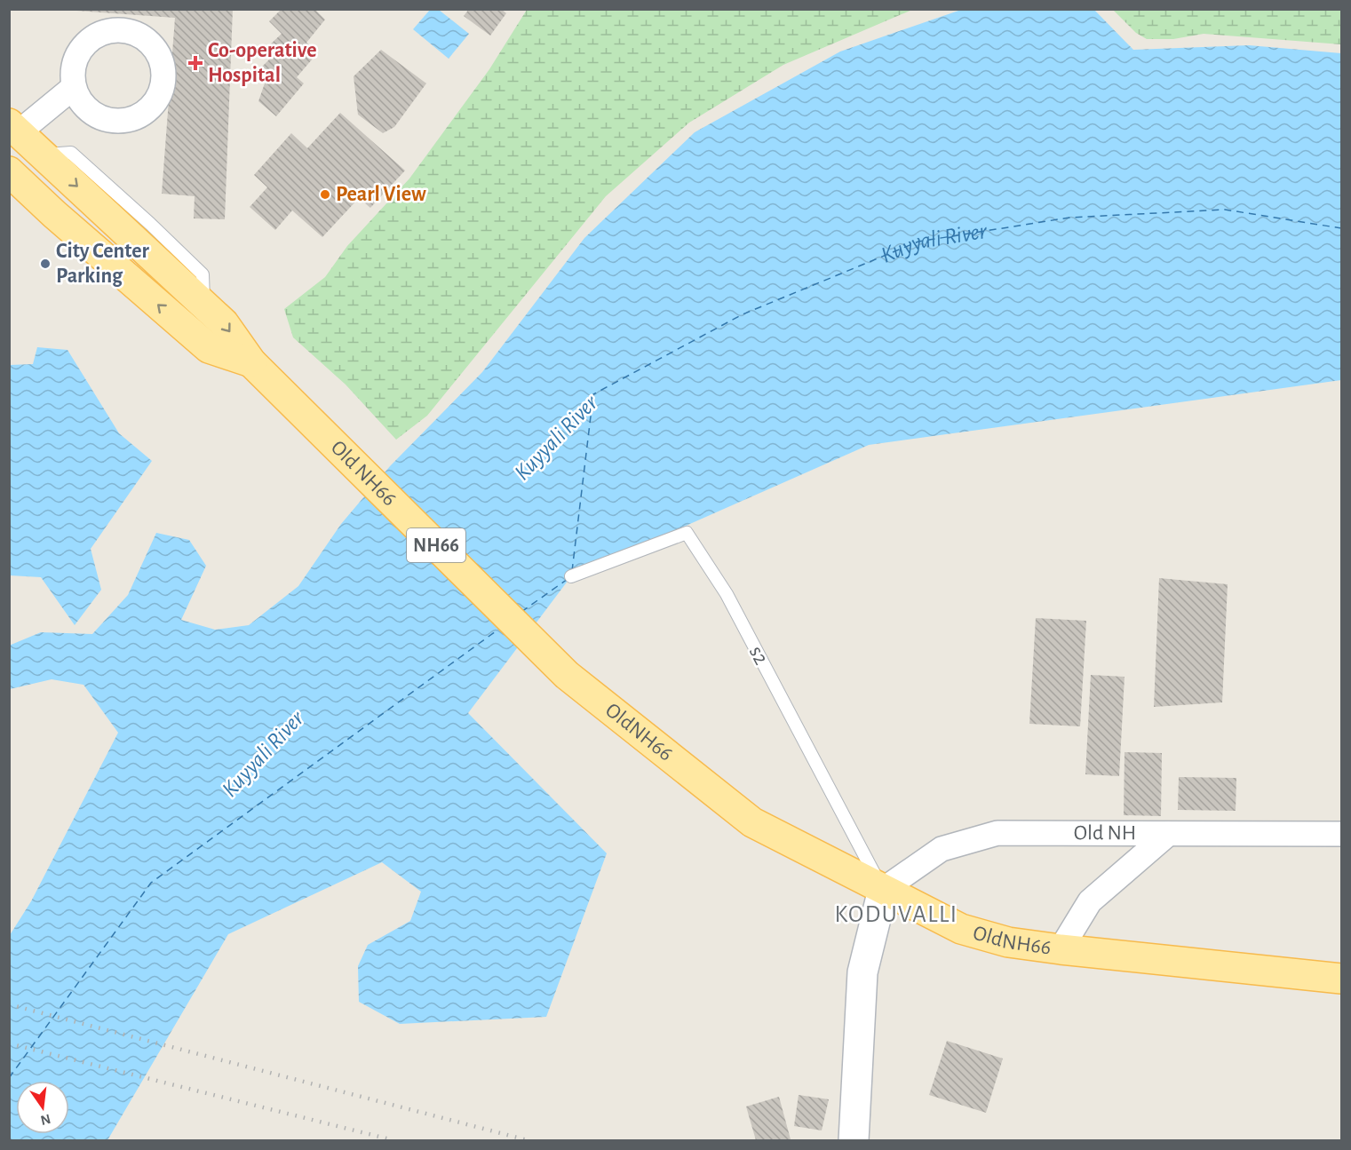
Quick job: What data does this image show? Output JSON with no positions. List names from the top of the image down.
{
  "streets": {
    "main road": ["Old NH66", "NH66", "OldNH66"],
    "street": ["Old NH"],
    "lane": ["s2"]
  },
  "crossings": [
    ["Old NH66", "OldNH66"],
    ["s2", "OldNH66"],
    ["s2", "Old NH"],
    ["OldNH66", "Old NH"]
  ],
  "districts": ["KODUVALLI"],
  "water": ["Kuyyali River"],
  "places": {
    "health": ["Co-operative Hospital"],
    "other": ["Pearl View", "City Center Parking"]
  },
  "north": "bottom"
}
